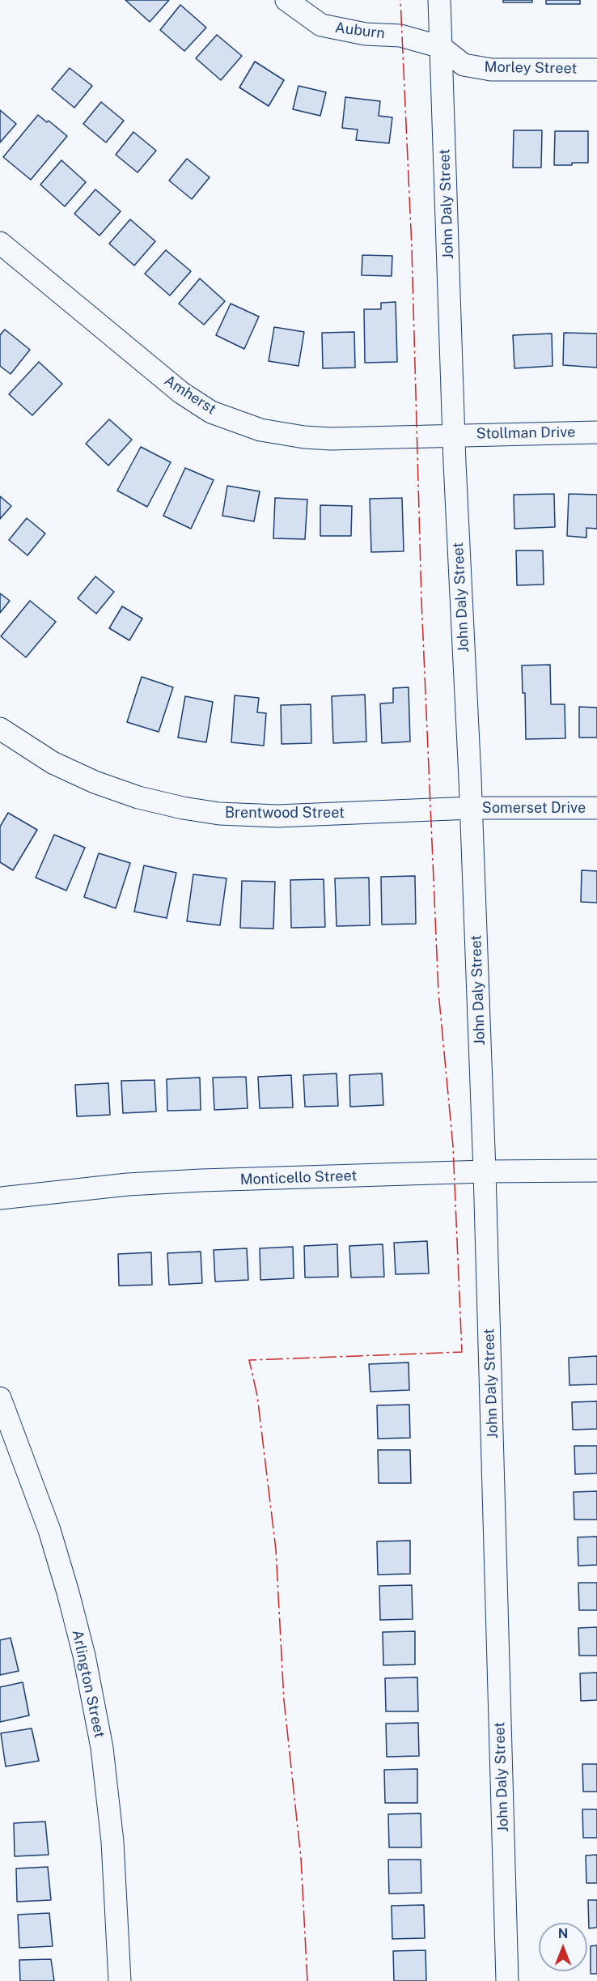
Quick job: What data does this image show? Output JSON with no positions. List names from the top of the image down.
{
  "streets": {
    "street": [
      "Auburn",
      "Morley Street",
      "John Daly Street",
      "Amherst",
      "Stollman Drive",
      "Somerset Drive",
      "Brentwood Street",
      "Monticello Street",
      "Arlington Street"
    ]
  },
  "crossings": [
    ["Auburn", "Morley Street"],
    ["Auburn", "John Daly Street"],
    ["Morley Street", "John Daly Street"],
    ["John Daly Street", "Amherst"],
    ["John Daly Street", "Stollman Drive"],
    ["John Daly Street", "Somerset Drive"],
    ["John Daly Street", "Brentwood Street"],
    ["John Daly Street", "Monticello Street"],
    ["Amherst", "Stollman Drive"],
    ["Somerset Drive", "Brentwood Street"]
  ],
  "north": "top"
}
